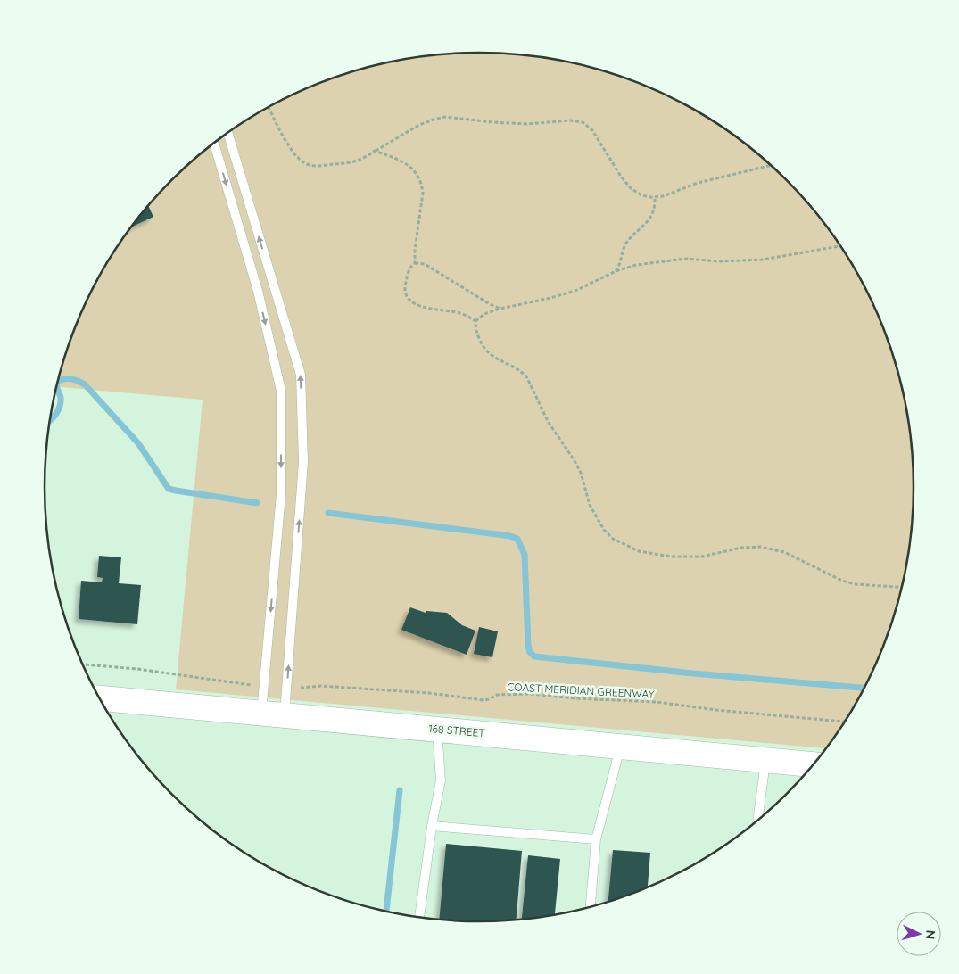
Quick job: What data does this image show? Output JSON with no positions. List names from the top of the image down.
{
  "streets": {
    "main road": ["168 STREET"],
    "path": ["COAST MERIDIAN GREENWAY"]
  },
  "north": "right"
}
